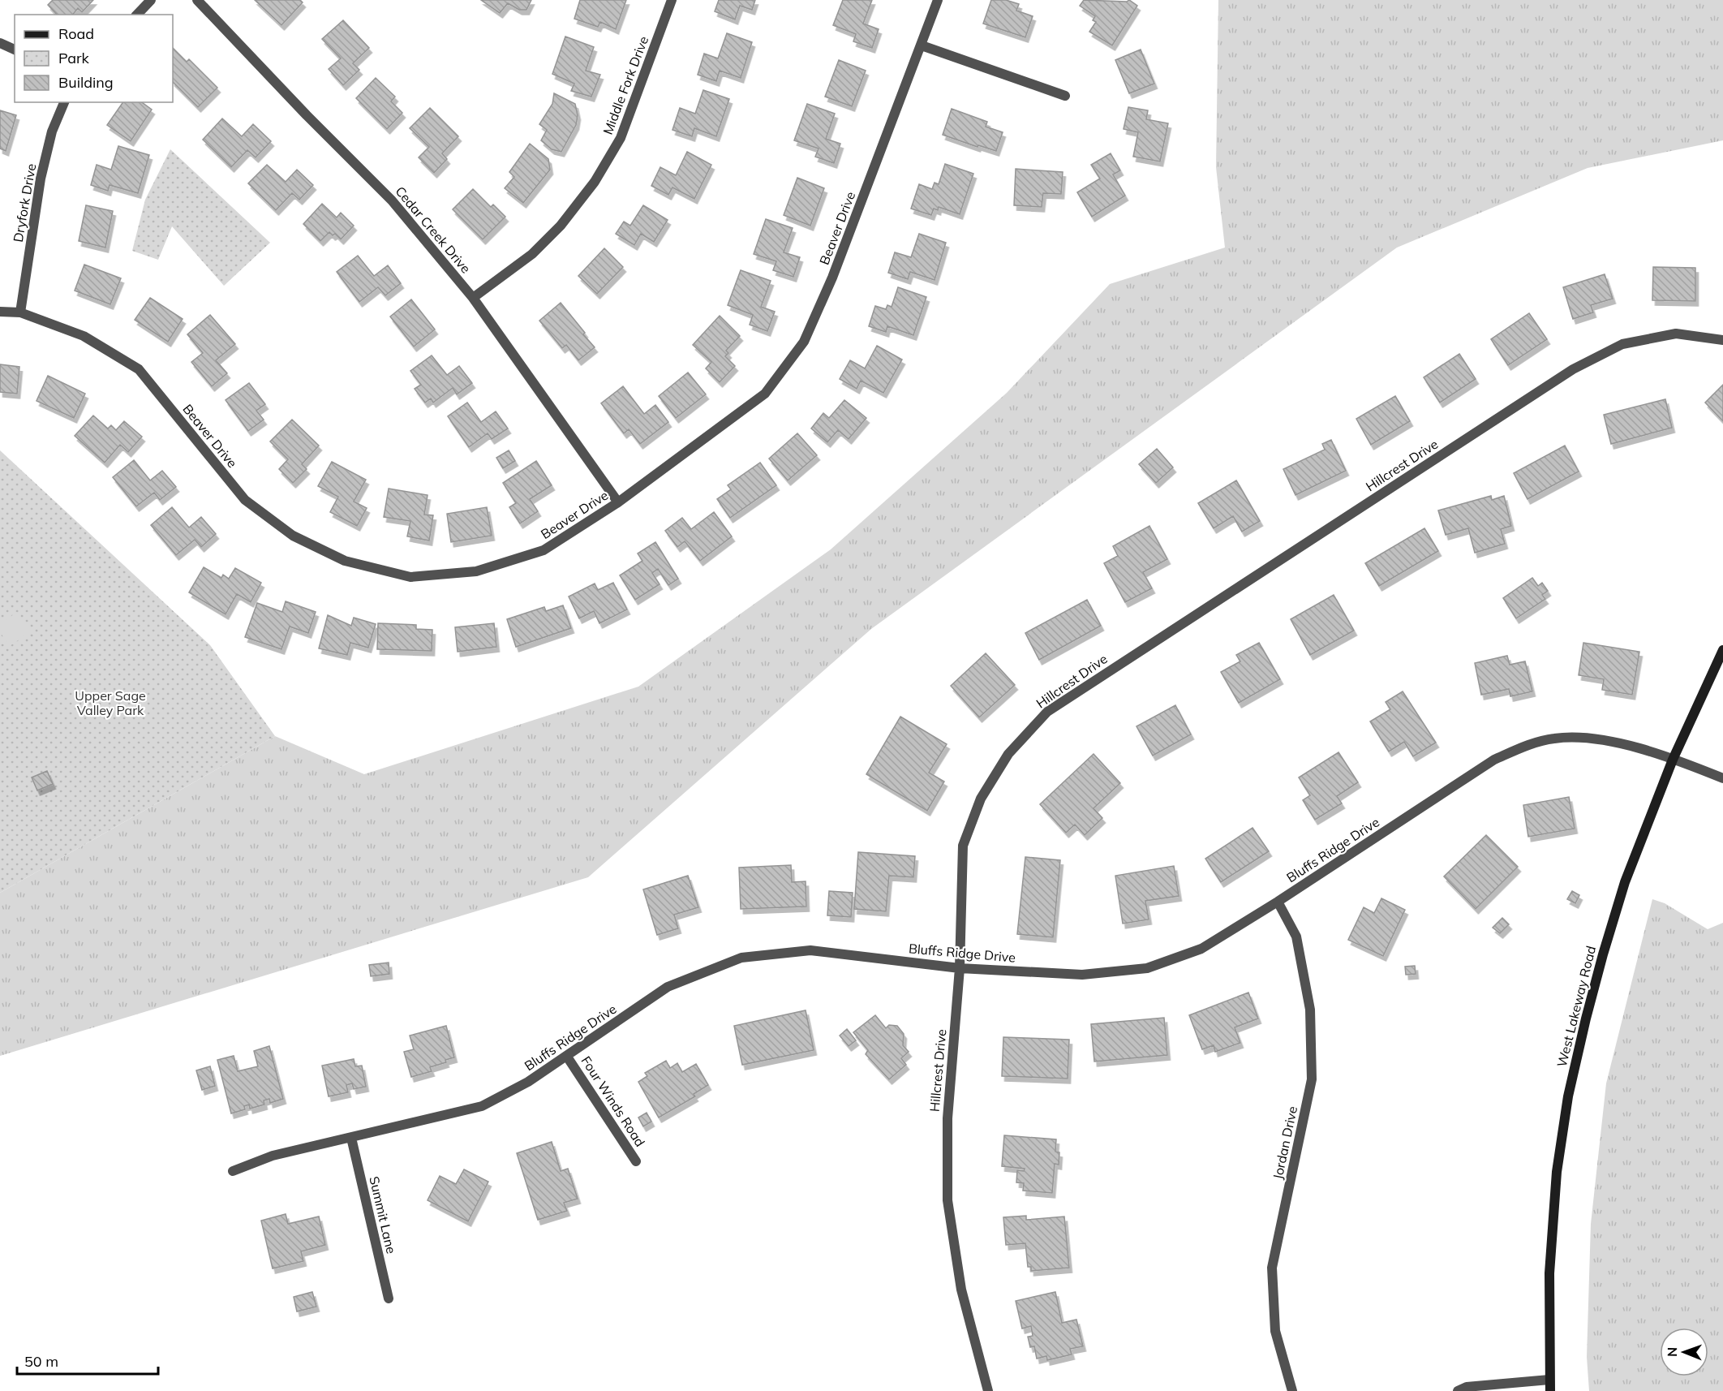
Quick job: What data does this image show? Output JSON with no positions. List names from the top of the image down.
{
  "streets": {
    "street": [
      "Middle Fork Drive",
      "Dryfork Drive",
      "Beaver Drive",
      "Cedar Creek Drive",
      "Hillcrest Drive",
      "Bluffs Ridge Drive",
      "West Lakeway Road",
      "Four Winds Road",
      "Jordan Drive",
      "Summit Lane"
    ]
  },
  "crossings": [
    ["Middle Fork Drive", "Cedar Creek Drive"],
    ["Dryfork Drive", "Beaver Drive"],
    ["Beaver Drive", "Cedar Creek Drive"],
    ["Hillcrest Drive", "Bluffs Ridge Drive"],
    ["Bluffs Ridge Drive", "West Lakeway Road"],
    ["Bluffs Ridge Drive", "Four Winds Road"],
    ["Bluffs Ridge Drive", "Jordan Drive"],
    ["Bluffs Ridge Drive", "Summit Lane"]
  ],
  "parks": ["Upper Sage Valley Park"],
  "legend": ["Road", "Park", "Building"],
  "scale_bar": "50 m",
  "north": "left"
}
